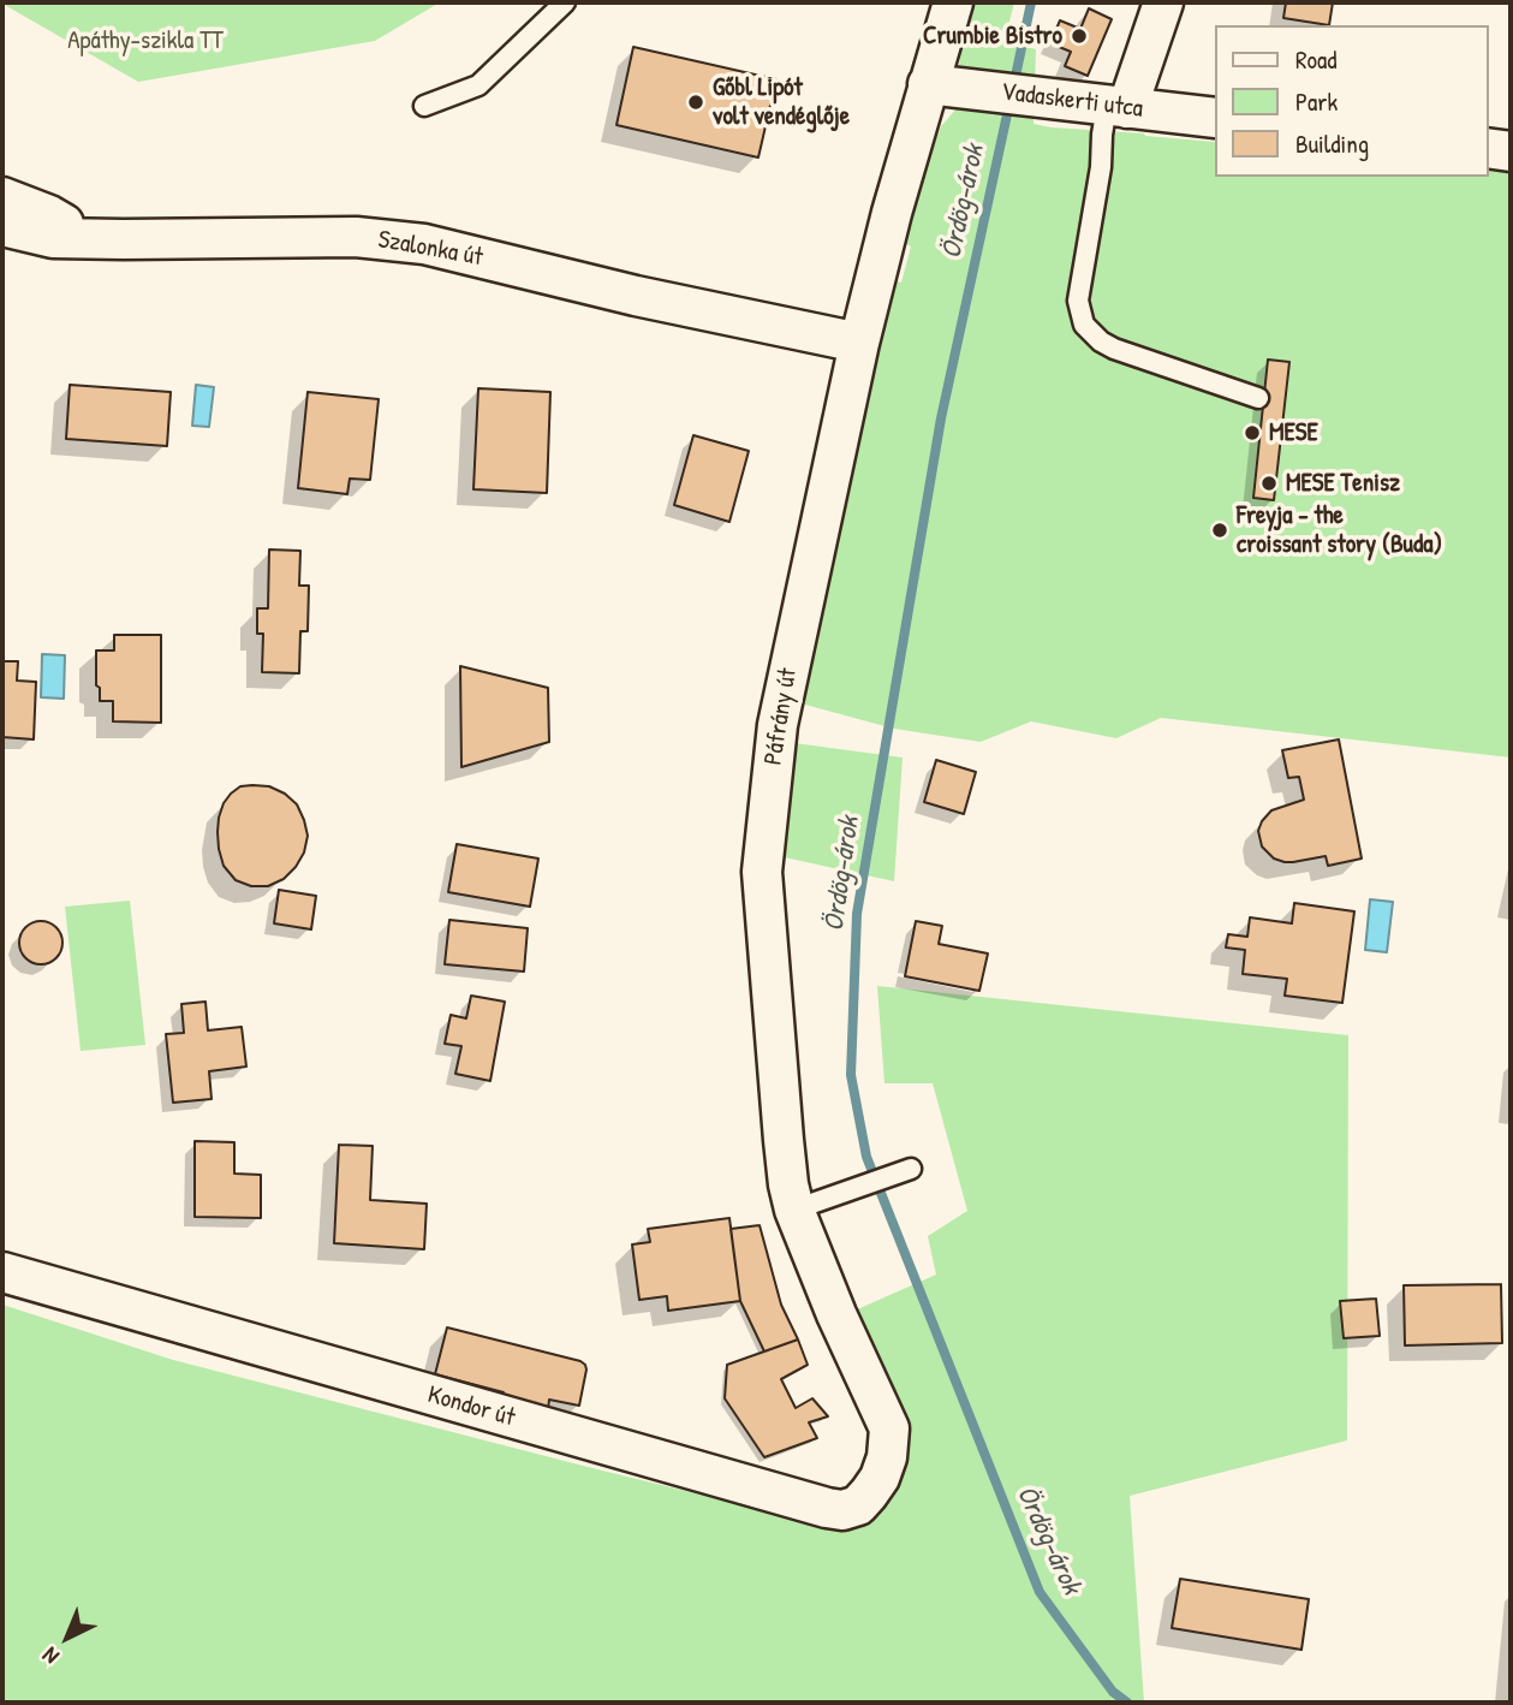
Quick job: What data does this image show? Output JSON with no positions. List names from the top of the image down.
{
  "streets": {
    "street": [
      "Vadaskerti utca",
      "Szalonka út",
      "Páfrány út",
      "Kondor út"
    ]
  },
  "crossings": [
    ["Vadaskerti utca", "Páfrány út"],
    ["Szalonka út", "Páfrány út"],
    ["Páfrány út", "Kondor út"]
  ],
  "water": ["Ördög-árok"],
  "parks": ["Apáthy-szikla TT"],
  "places": [
    "Crumbie Bistro",
    "Gőbl Lipót volt vendéglője",
    "MESE",
    "MESE Tenisz",
    "Freyja - the croissant story (Buda)"
  ],
  "legend": ["Road", "Park", "Building"],
  "north": "bottom left"
}
